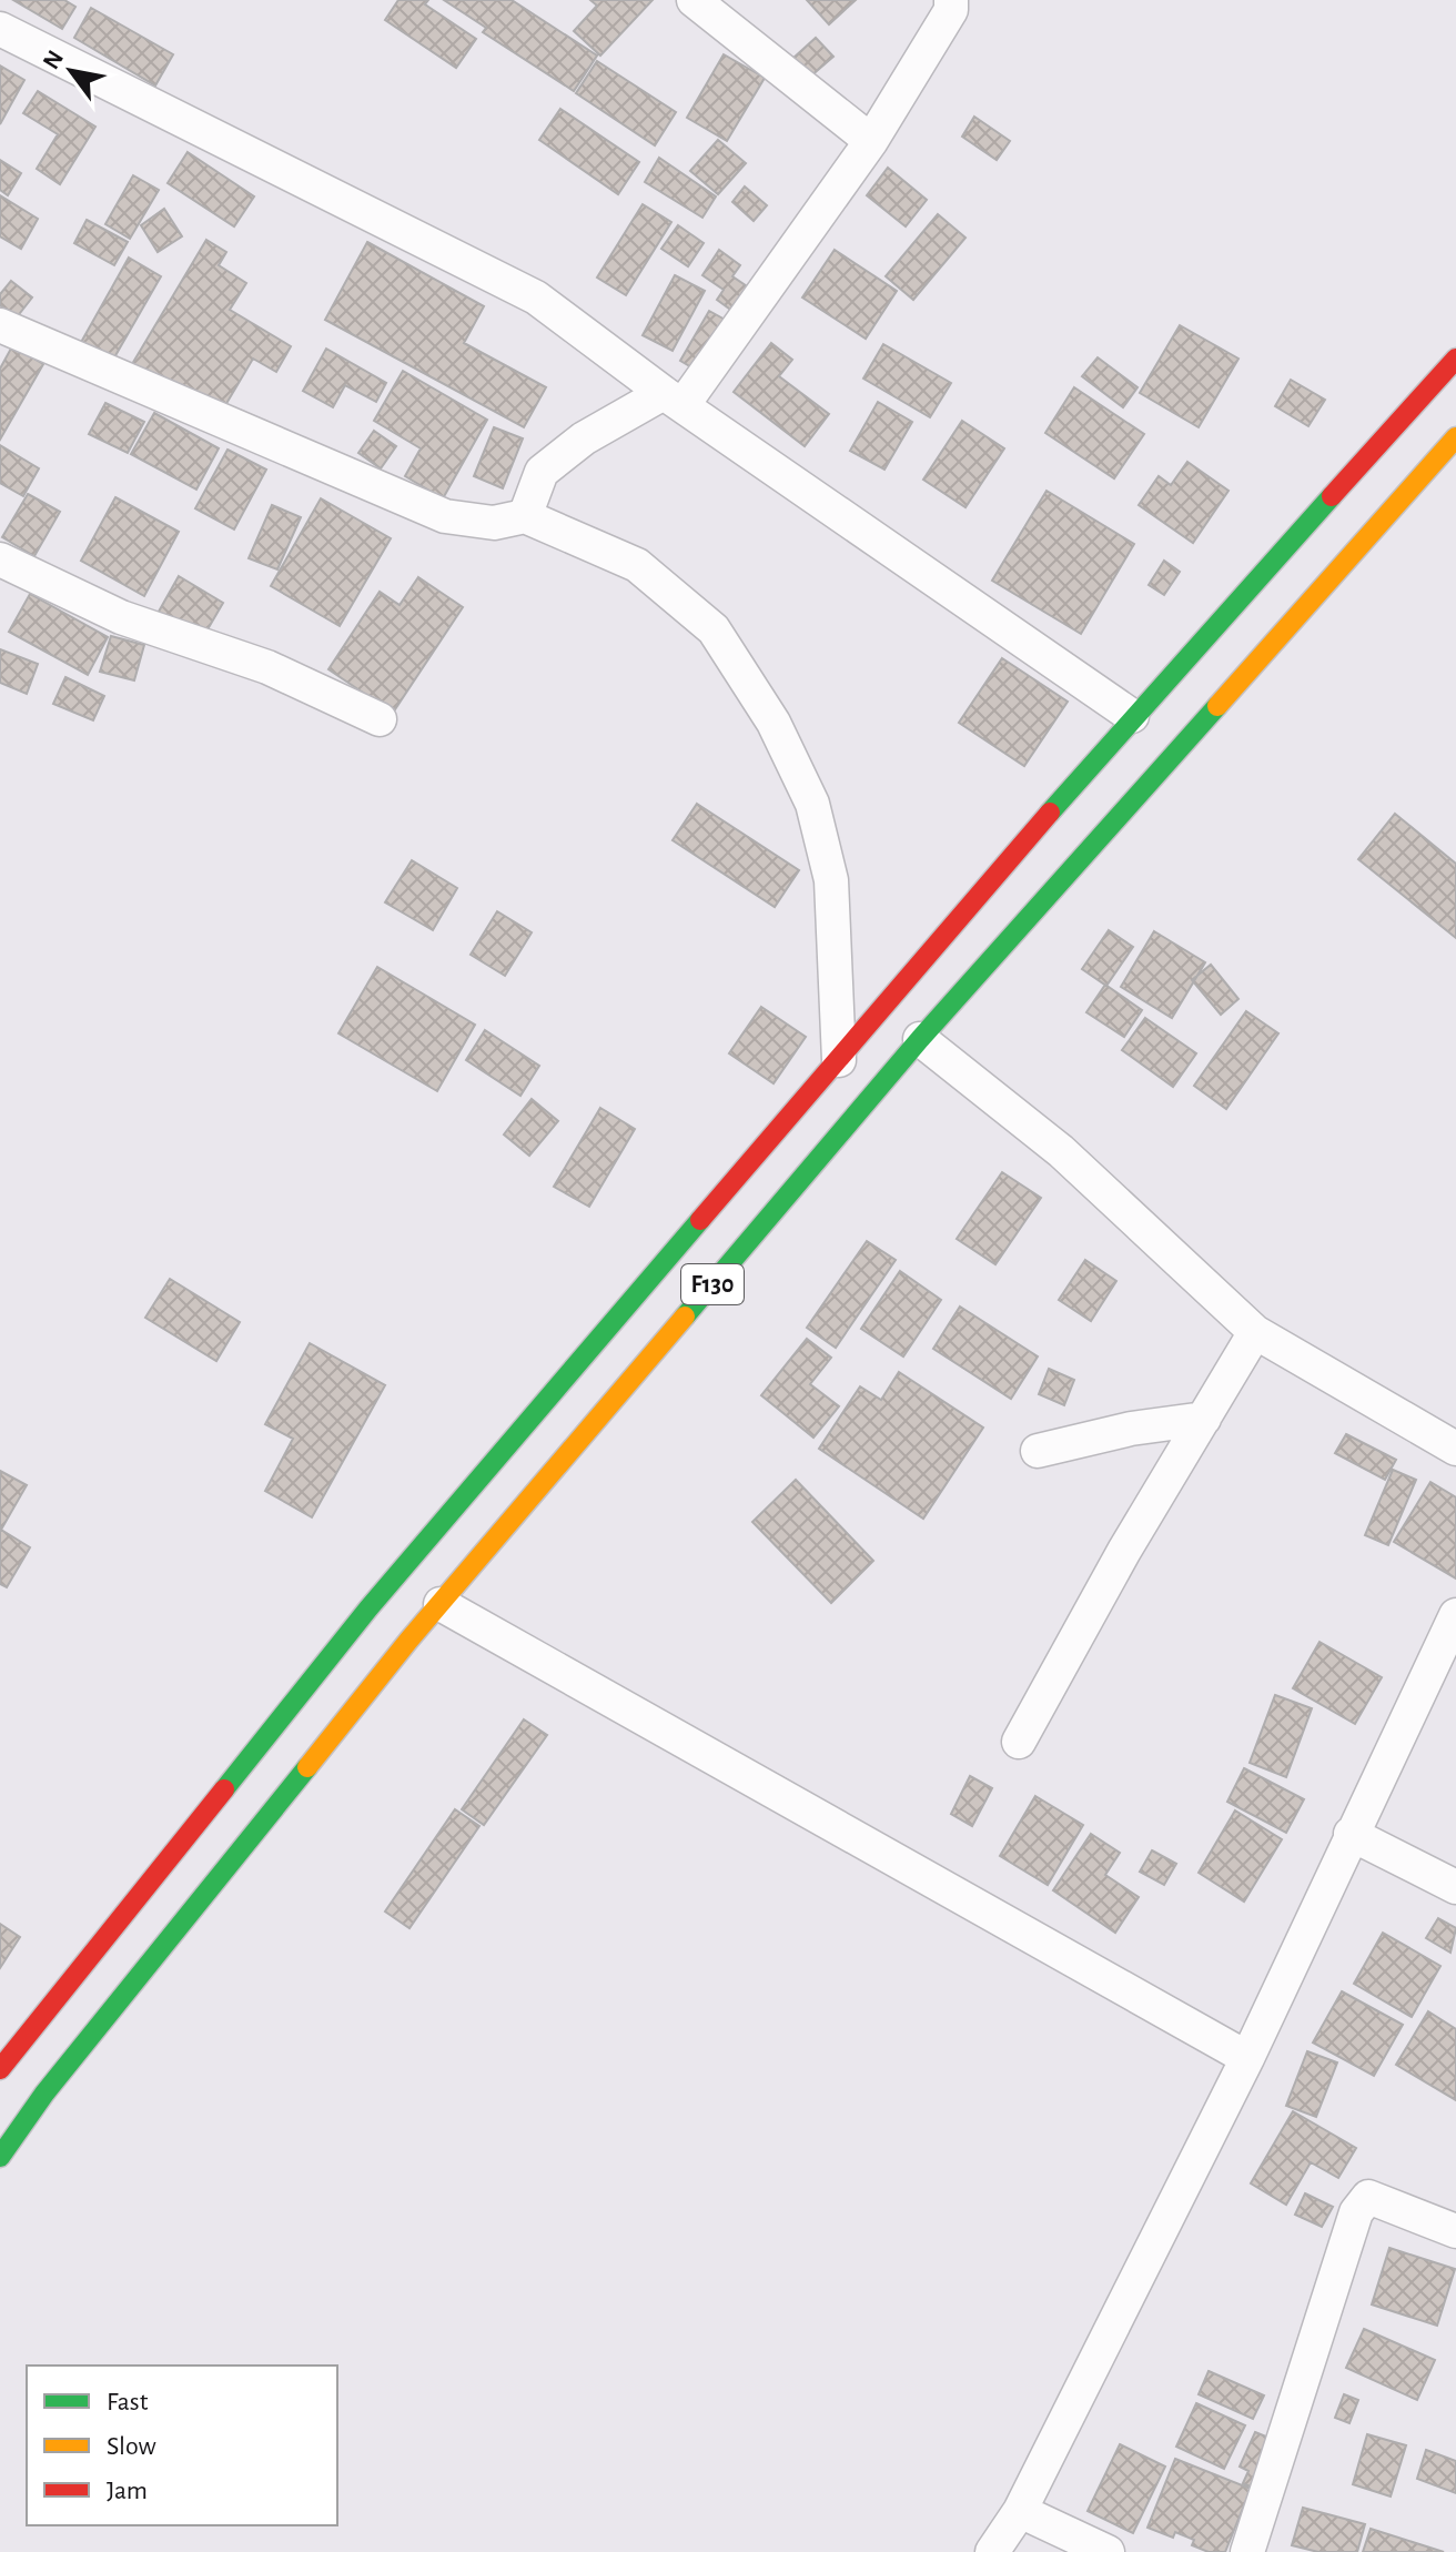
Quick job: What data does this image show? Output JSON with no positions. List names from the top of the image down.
{
  "streets": {
    "main road": ["F130"]
  },
  "legend": ["Fast", "Slow", "Jam"],
  "north": "top left"
}
